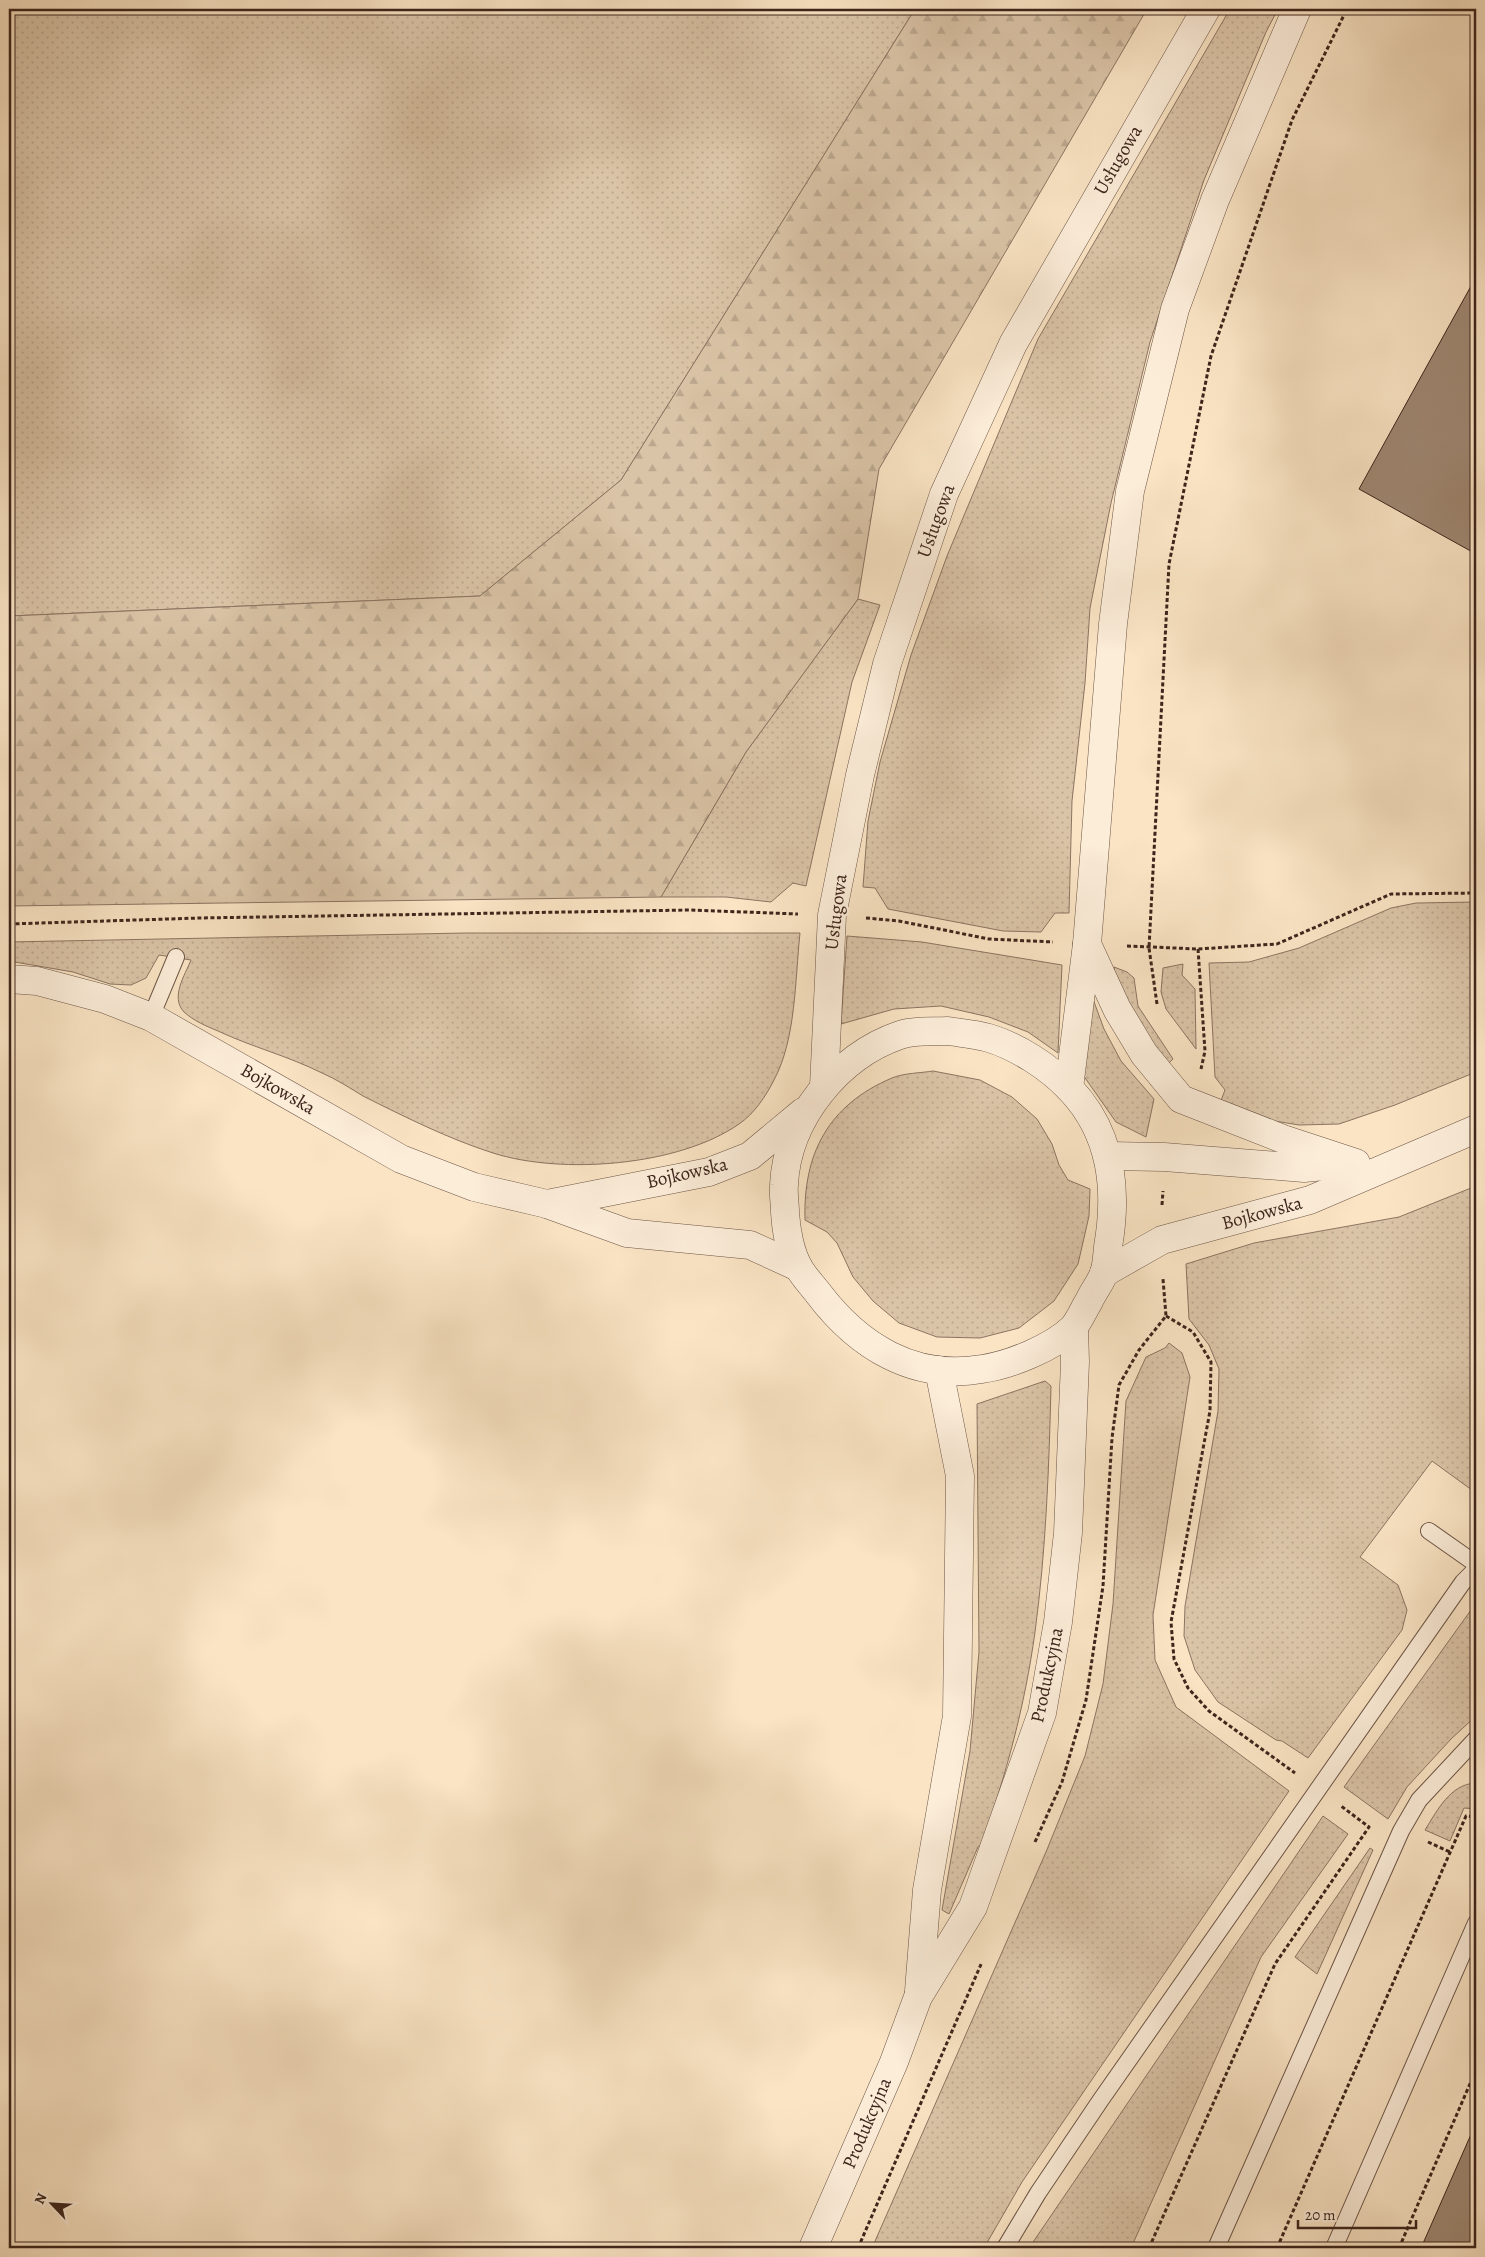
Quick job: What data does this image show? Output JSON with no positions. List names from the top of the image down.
{
  "streets": {
    "street": ["Usługowa", "Bojkowska", "Produkcyjna"]
  },
  "crossings": [
    ["Usługowa", "Bojkowska"]
  ],
  "scale_bar": "20 m",
  "north": "top left"
}
